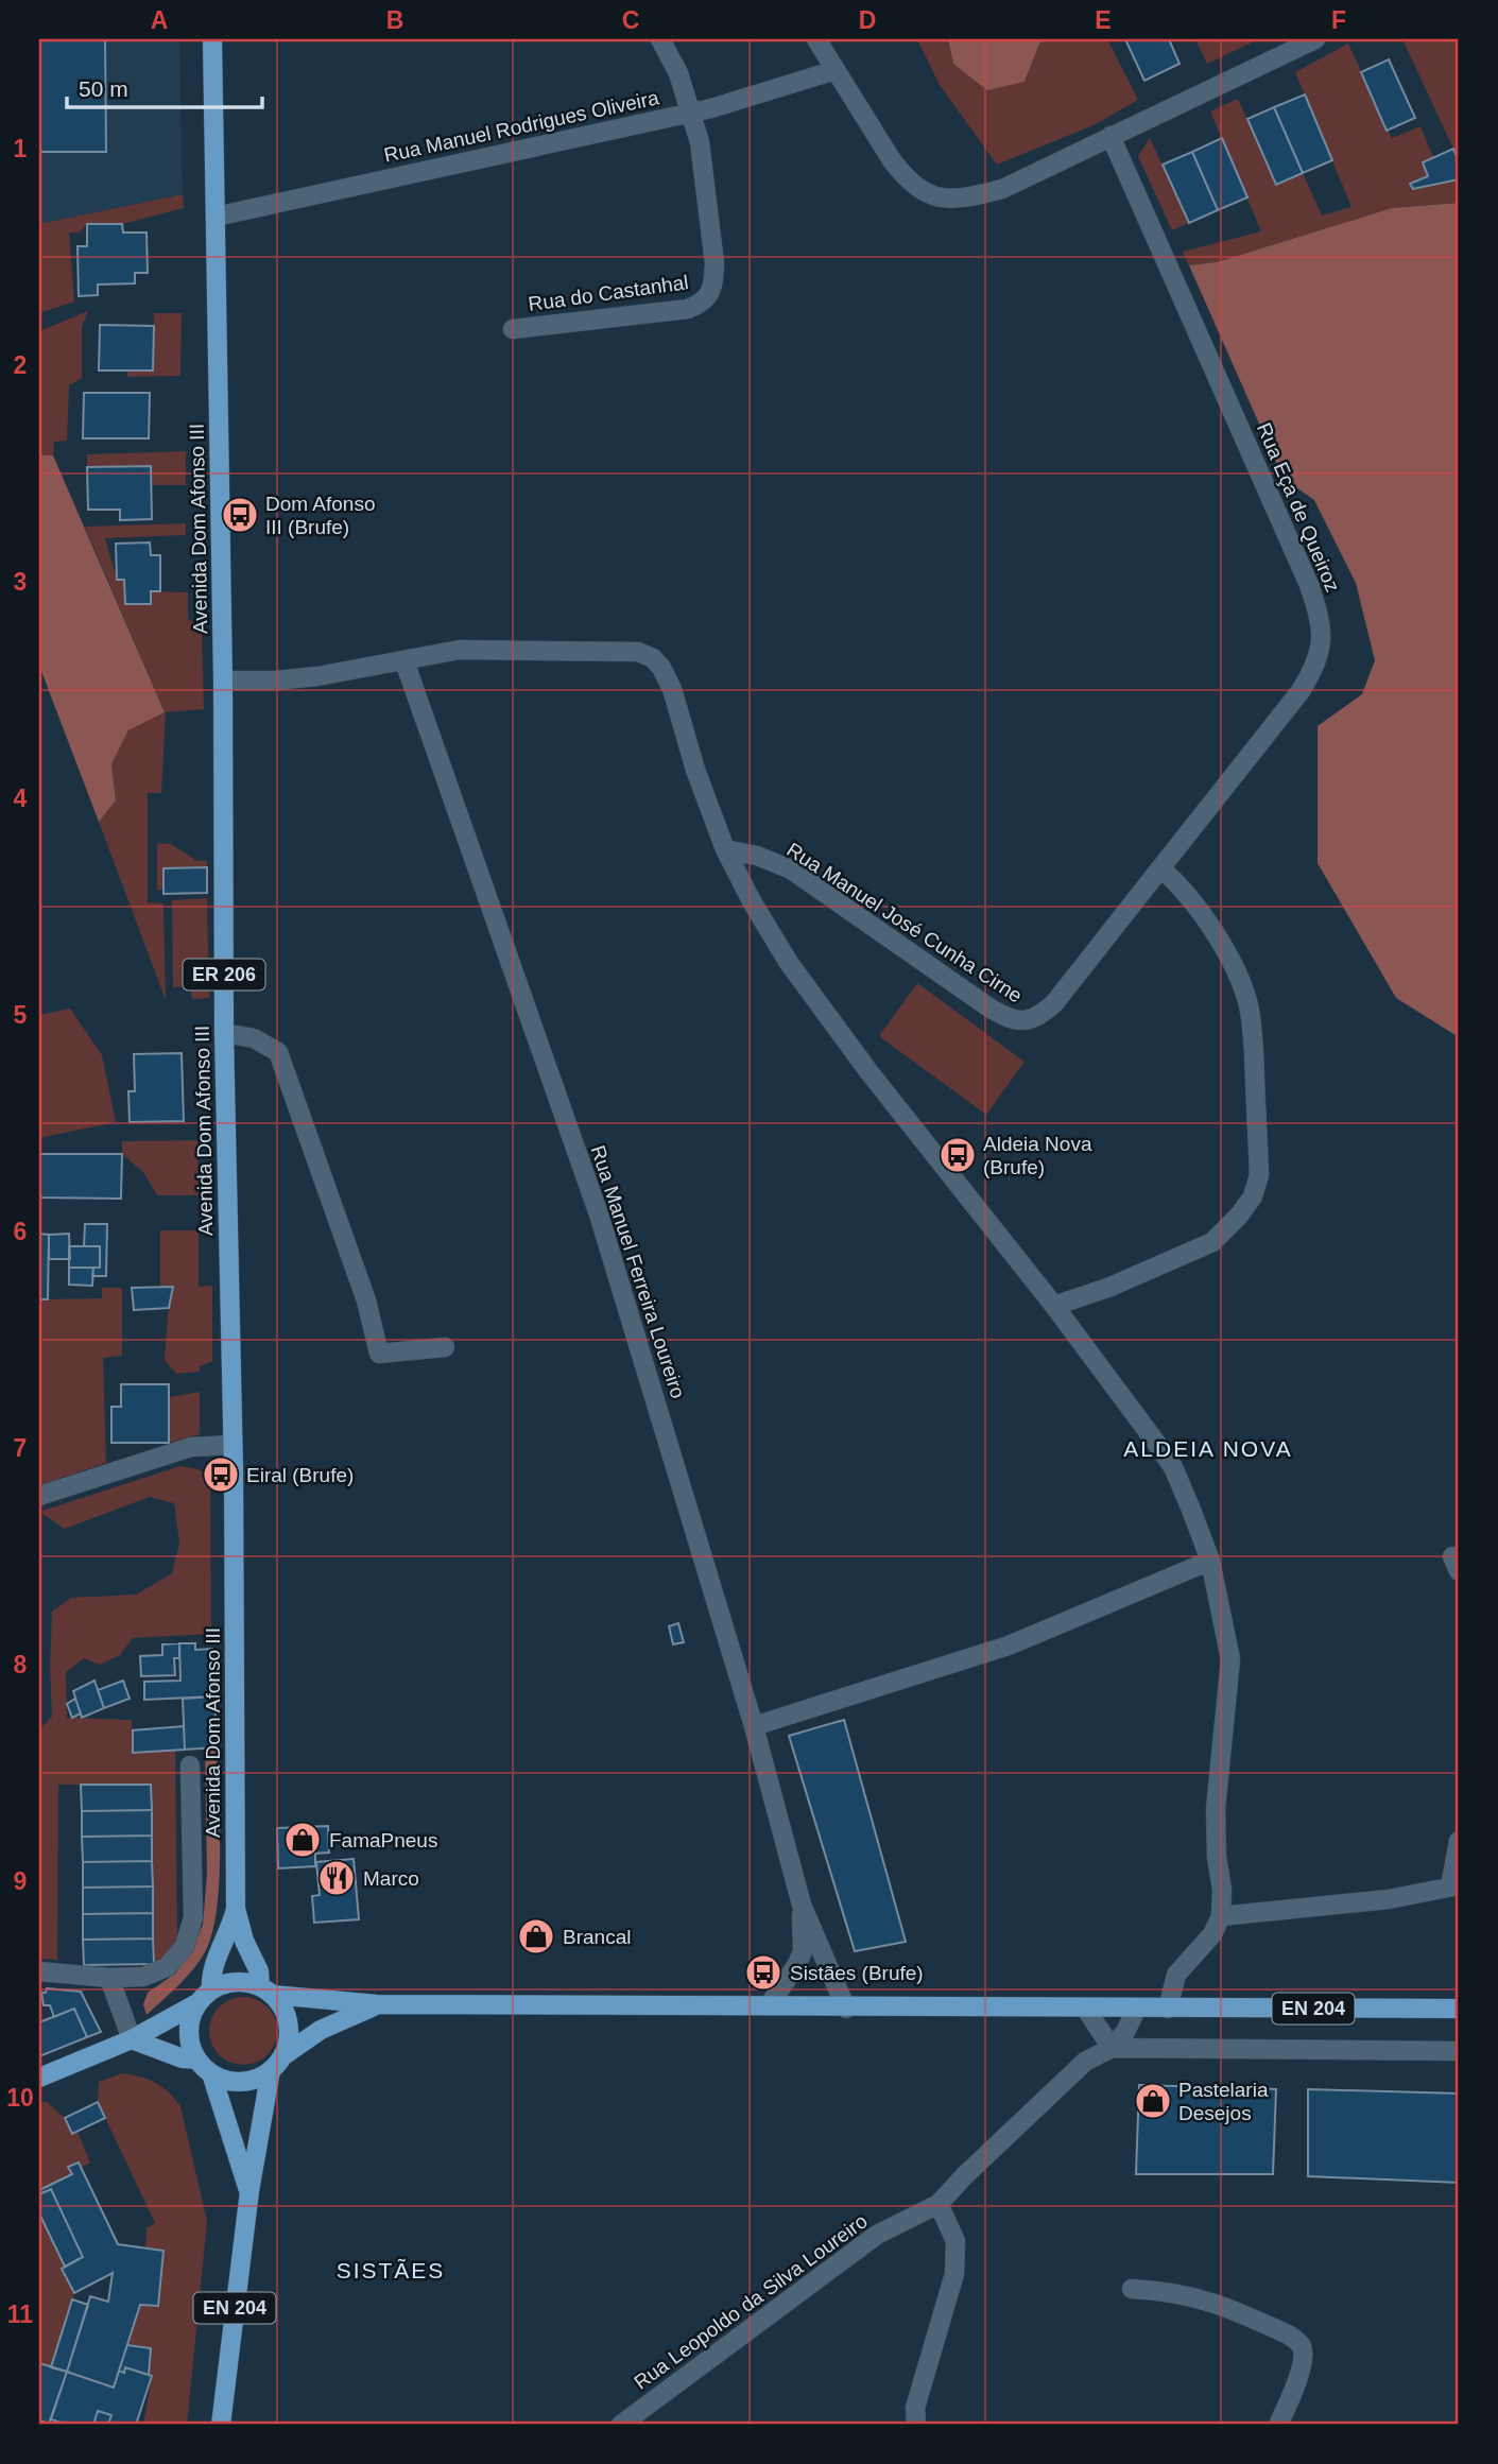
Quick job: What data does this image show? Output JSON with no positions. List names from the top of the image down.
{
  "streets": {
    "main road": ["Avenida Dom Afonso III", "ER 206", "EN 204"],
    "street": [
      "Rua Manuel Rodrigues Oliveira",
      "Rua do Castanhal",
      "Rua Eça de Queiroz",
      "Rua Manuel José Cunha Cirne",
      "Rua Manuel Ferreira Loureiro",
      "Rua Leopoldo da Silva Loureiro"
    ]
  },
  "crossings": [
    ["Rua Manuel Rodrigues Oliveira", "Rua do Castanhal"],
    ["Rua Manuel Rodrigues Oliveira", "Avenida Dom Afonso III"],
    ["Rua Eça de Queiroz", "Rua Manuel José Cunha Cirne"],
    ["Avenida Dom Afonso III", "EN 204"],
    ["Rua Manuel Ferreira Loureiro", "EN 204"],
    ["EN 204", "Rua Leopoldo da Silva Loureiro"]
  ],
  "districts": ["ALDEIA NOVA", "SISTÃES"],
  "places": {
    "bus stop": [
      "Dom Afonso III (Brufe)",
      "Aldeia Nova (Brufe)",
      "Eiral (Brufe)",
      "Sistães (Brufe)"
    ],
    "shop": ["FamaPneus", "Brancal", "Pastelaria Desejos"],
    "restaurant": ["Marco"]
  },
  "scale_bar": "50 m",
  "grid": {
    "columns": [
      "A",
      "B",
      "C",
      "D",
      "E",
      "F"
    ],
    "rows": [
      "1",
      "2",
      "3",
      "4",
      "5",
      "6",
      "7",
      "8",
      "9",
      "10",
      "11"
    ]
  }
}
